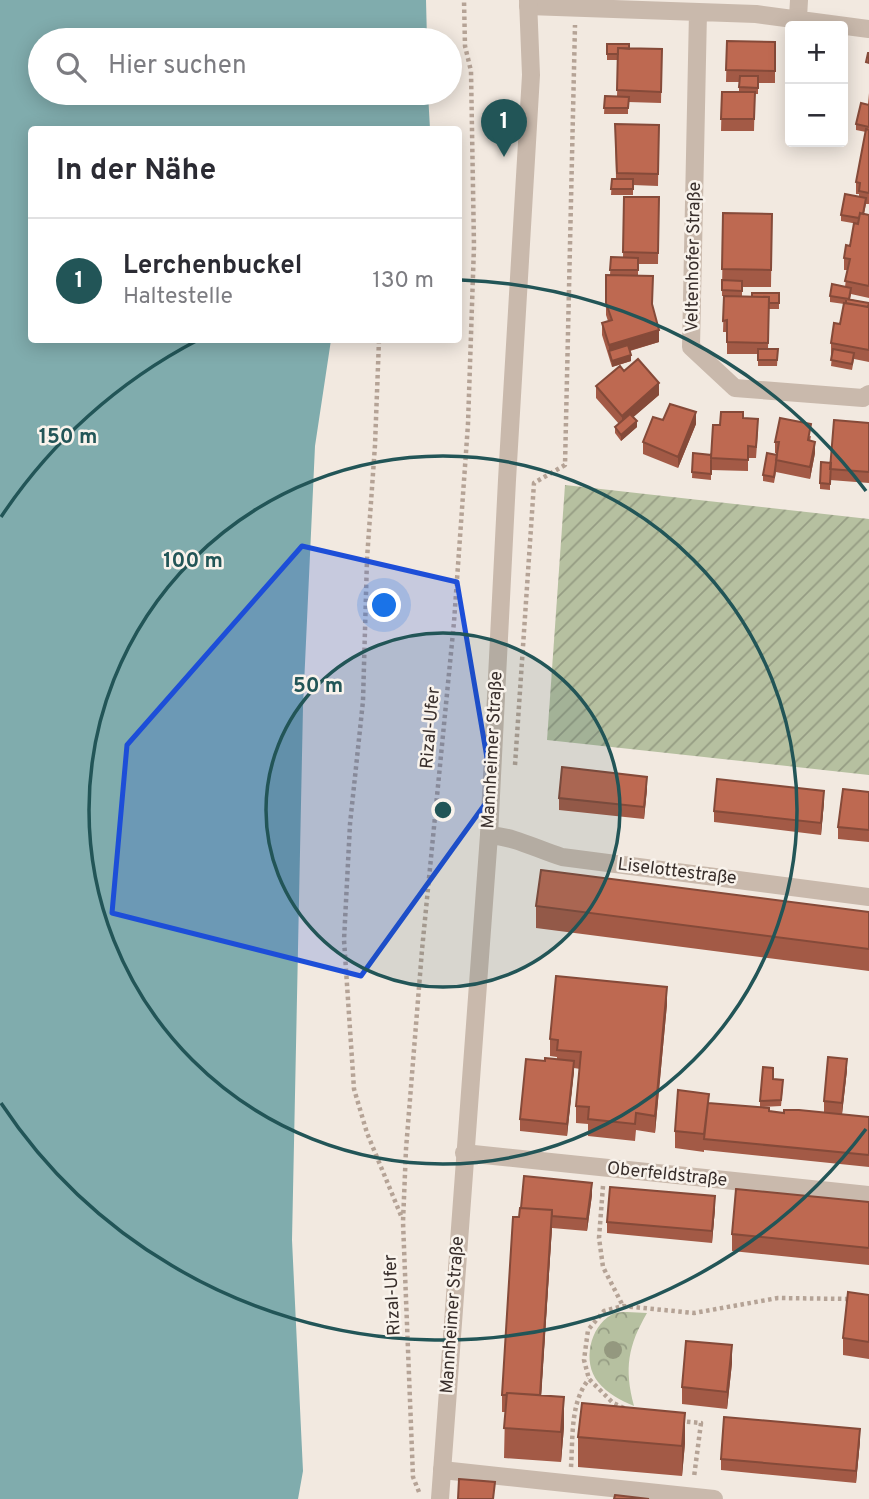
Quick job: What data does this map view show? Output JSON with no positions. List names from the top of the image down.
{
  "streets": {
    "street": [
      "Veltenhofer Straße",
      "Mannheimer Straße",
      "Liselottestraße",
      "Oberfeldstraße"
    ],
    "path": ["Rizal-Ufer"]
  },
  "crossings": [
    ["Mannheimer Straße", "Liselottestraße"],
    ["Mannheimer Straße", "Oberfeldstraße"]
  ],
  "page": {
    "map_buttons": ["+", "−"],
    "search": "Hier suchen",
    "pins": "1",
    "heading": "In der Nähe",
    "list": [
      {
        "mark": "1",
        "name": "Lerchenbuckel",
        "note": "Haltestelle",
        "value": "130 m"
      }
    ]
  },
  "rings": ["150 m", "100 m", "50 m"]
}
